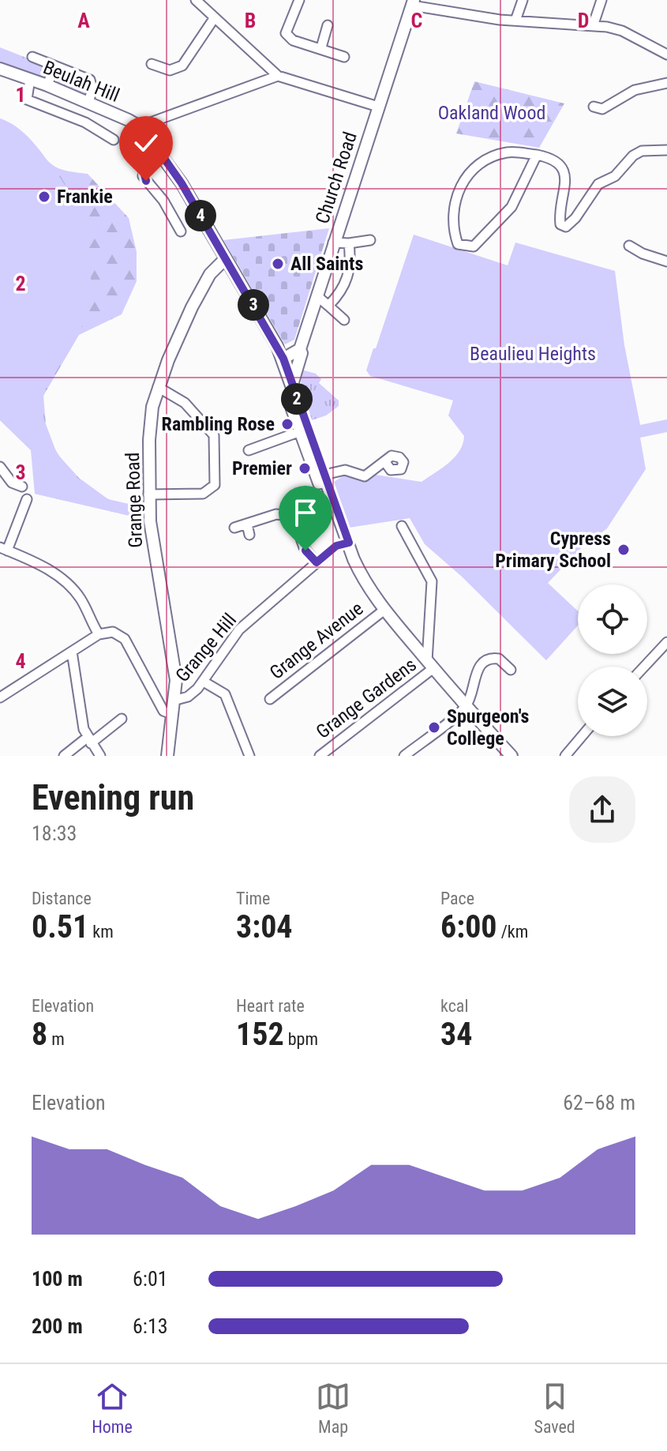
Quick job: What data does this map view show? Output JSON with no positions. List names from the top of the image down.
{
  "streets": {
    "main road": ["Beulah Hill", "Church Road", "Grange Road"],
    "street": ["Grange Avenue", "Grange Hill", "Grange Gardens"]
  },
  "crossings": [
    ["Beulah Hill", "Church Road"],
    ["Beulah Hill", "Grange Road"],
    ["Beulah Hill", "Grange Avenue"],
    ["Beulah Hill", "Grange Hill"],
    ["Beulah Hill", "Grange Gardens"],
    ["Grange Road", "Grange Hill"]
  ],
  "parks": ["Oakland Wood", "Beaulieu Heights"],
  "places": [
    "Frankie",
    "All Saints",
    "Rambling Rose",
    "Premier",
    "Cypress Primary School",
    "Spurgeon's College"
  ],
  "page": {
    "pins": ["4", "3", "2"],
    "heading": ["Evening run", "18:33"],
    "stats": [
      ["Distance", "0.51 km"],
      ["Time", "3:04"],
      ["Pace", "6:00 /km"],
      ["Elevation", "8 m"],
      ["Heart rate", "152 bpm"],
      ["kcal", "34"]
    ],
    "chart": ["Elevation", "62–68 m"],
    "list": [
      {
        "name": "100 m",
        "note": "6:01"
      },
      {
        "name": "200 m",
        "note": "6:13"
      }
    ],
    "tabs": ["Home", "Map", "Saved"]
  },
  "grid": {
    "columns": [
      "A",
      "B",
      "C",
      "D"
    ],
    "rows": [
      "1",
      "2",
      "3",
      "4"
    ]
  }
}
